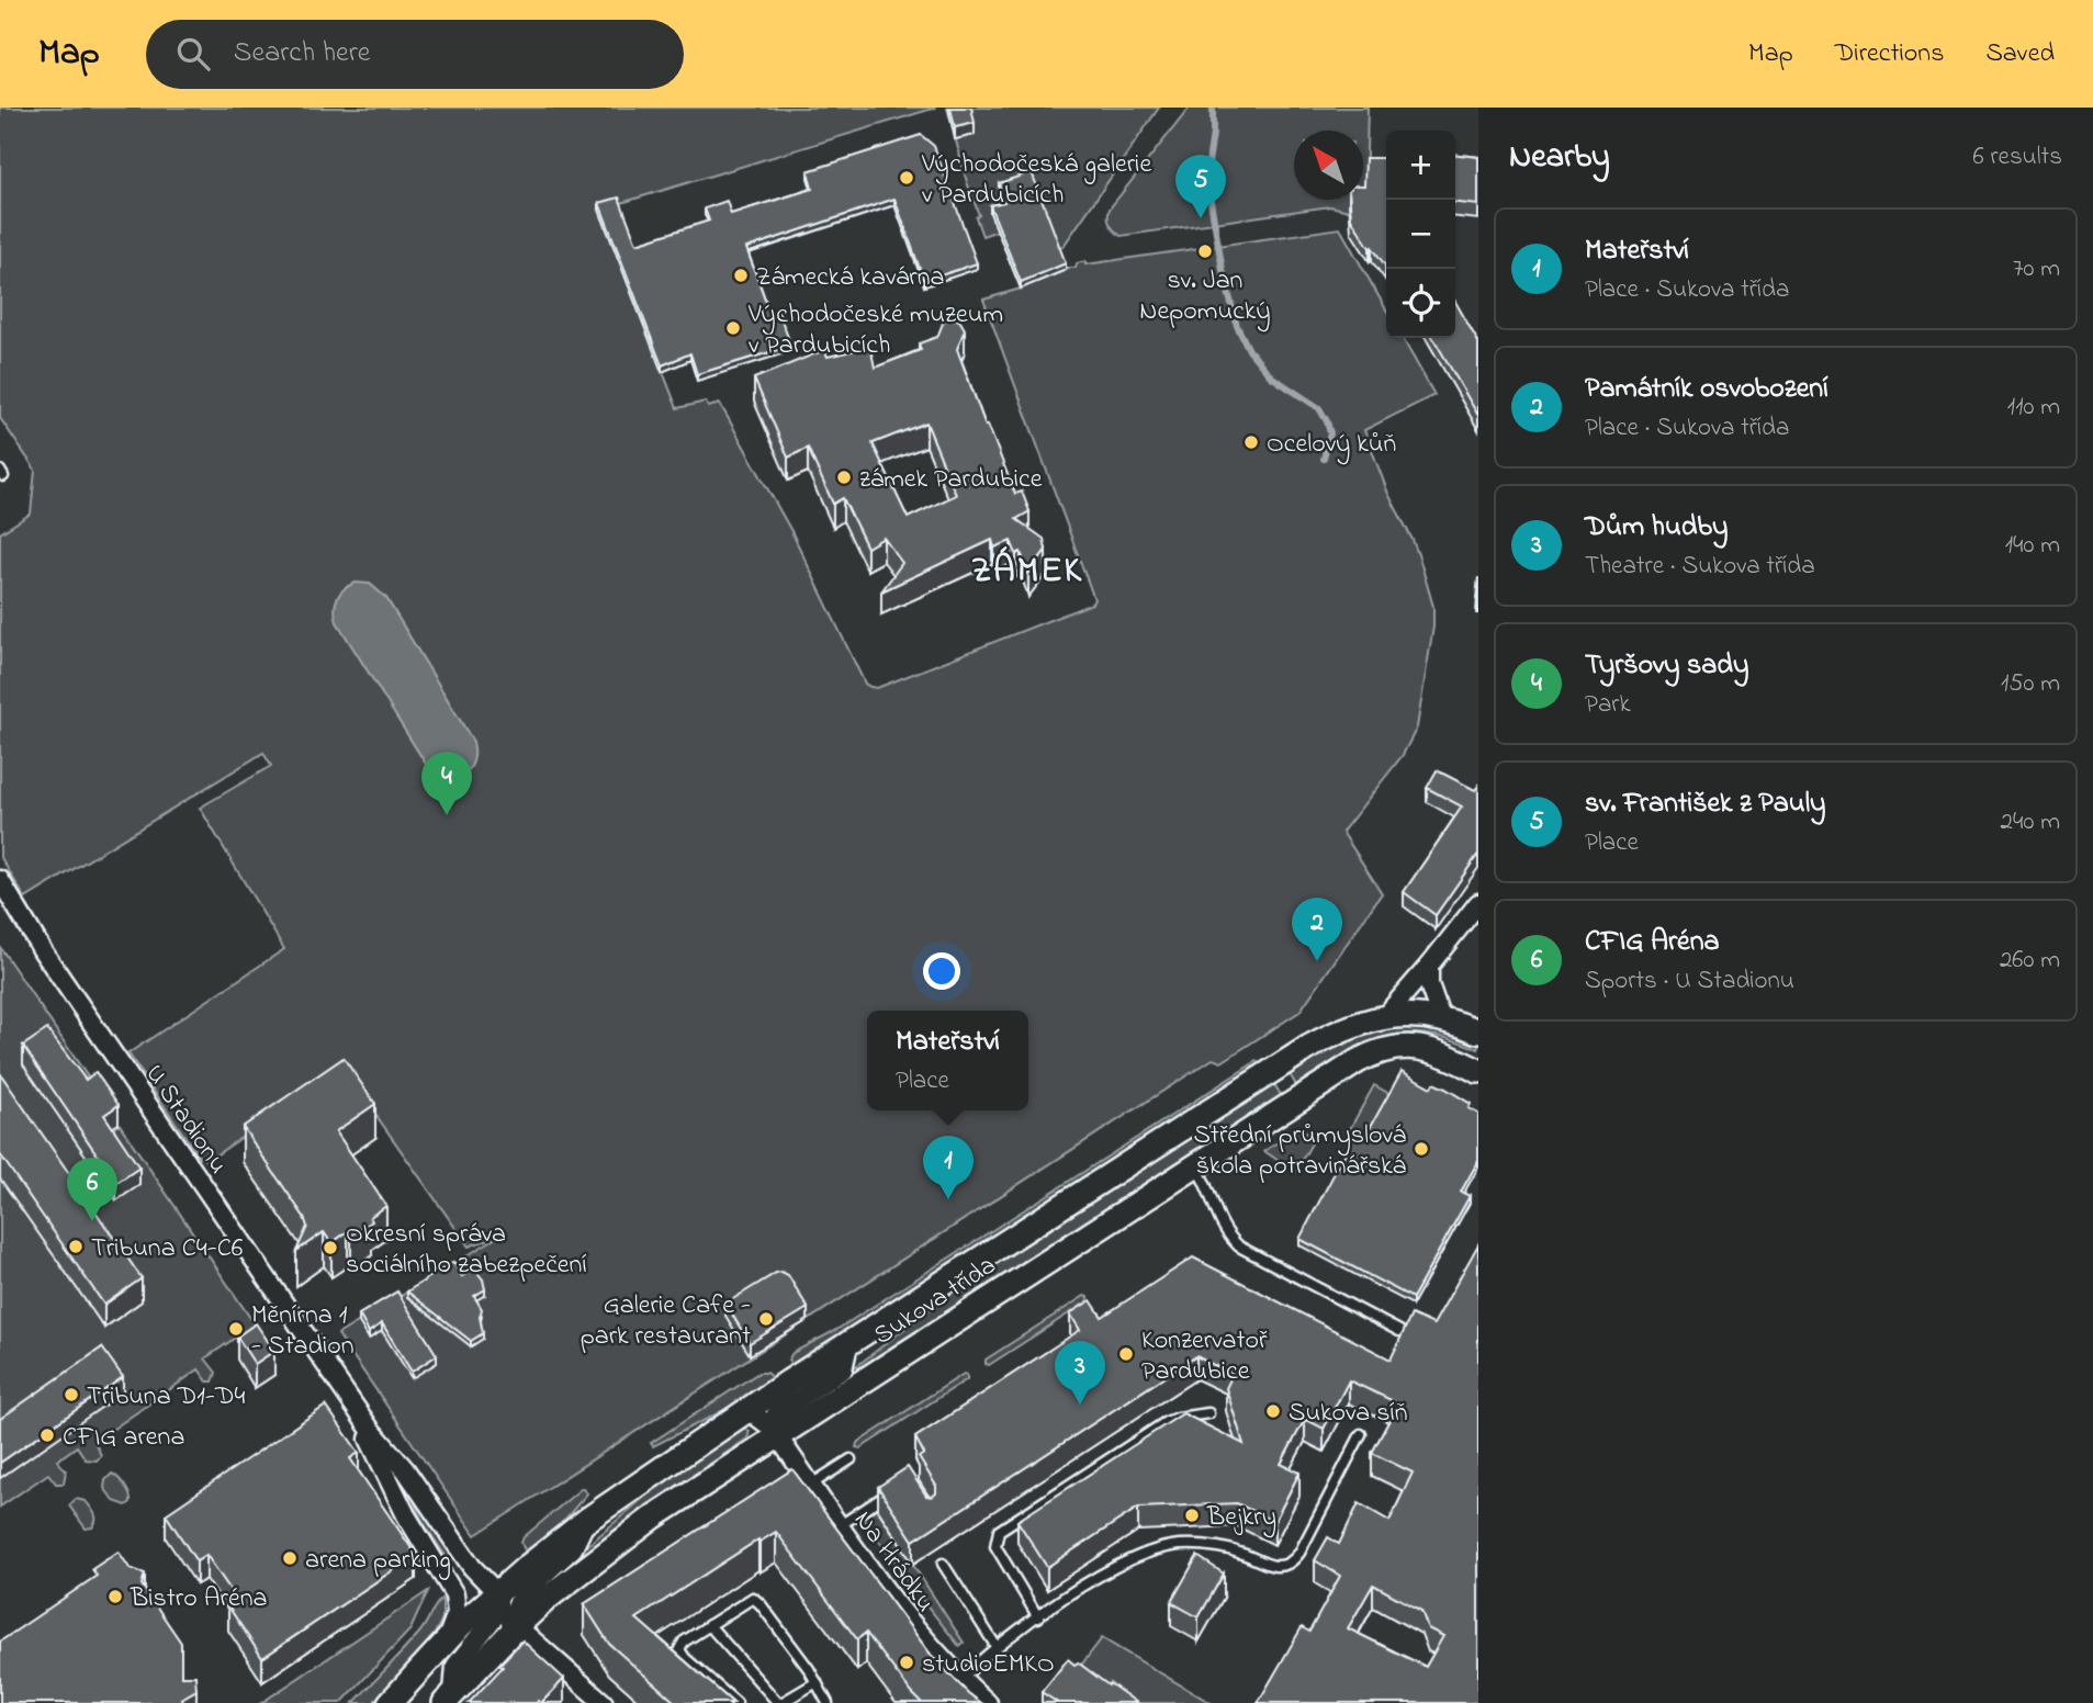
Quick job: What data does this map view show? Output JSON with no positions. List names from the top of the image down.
{
  "streets": {
    "street": ["U Stadionu", "Sukova třída", "Na Hrádku"]
  },
  "crossings": [
    ["U Stadionu", "Sukova třída"],
    ["Sukova třída", "Na Hrádku"]
  ],
  "districts": ["ZÁMEK"],
  "places": [
    "Východočeská galerie v Pardubicích",
    "sv. Jan Nepomucký",
    "Zámecká kavárna",
    "Východočeské muzeum v Pardubicích",
    "Ocelový kůň",
    "zámek Pardubice",
    "Střední průmyslová škola potravinářská",
    "Tribuna C4-C6",
    "Okresní správa sociálního zabezpečení",
    "Galerie Cafe - park restaurant",
    "Měnírna 1 - Stadion",
    "Konzervatoř Pardubice",
    "Tribuna D1-D4",
    "Sukova síň",
    "CFIG arena",
    "Bejkry",
    "arena parking",
    "Bistro Aréna",
    "studioEMKO"
  ],
  "north": "top left",
  "page": {
    "header": "Map",
    "search": "Search here",
    "nav": ["Map", "Directions", "Saved"],
    "heading": ["Nearby", "6 results"],
    "map_buttons": ["+", "−"],
    "pins": [
      "5",
      "4",
      "2",
      "1",
      "6",
      "3"
    ],
    "list": [
      {
        "mark": "1",
        "name": "Mateřství",
        "note": "Place · Sukova třída",
        "value": "70 m"
      },
      {
        "mark": "2",
        "name": "Památník osvobození",
        "note": "Place · Sukova třída",
        "value": "110 m"
      },
      {
        "mark": "3",
        "name": "Dům hudby",
        "note": "Theatre · Sukova třída",
        "value": "140 m"
      },
      {
        "mark": "4",
        "name": "Tyršovy sady",
        "note": "Park",
        "value": "150 m"
      },
      {
        "mark": "5",
        "name": "sv. František z Pauly",
        "note": "Place",
        "value": "240 m"
      },
      {
        "mark": "6",
        "name": "CFIG Aréna",
        "note": "Sports · U Stadionu",
        "value": "260 m"
      }
    ],
    "popup": ["Mateřství", "Place"]
  }
}
